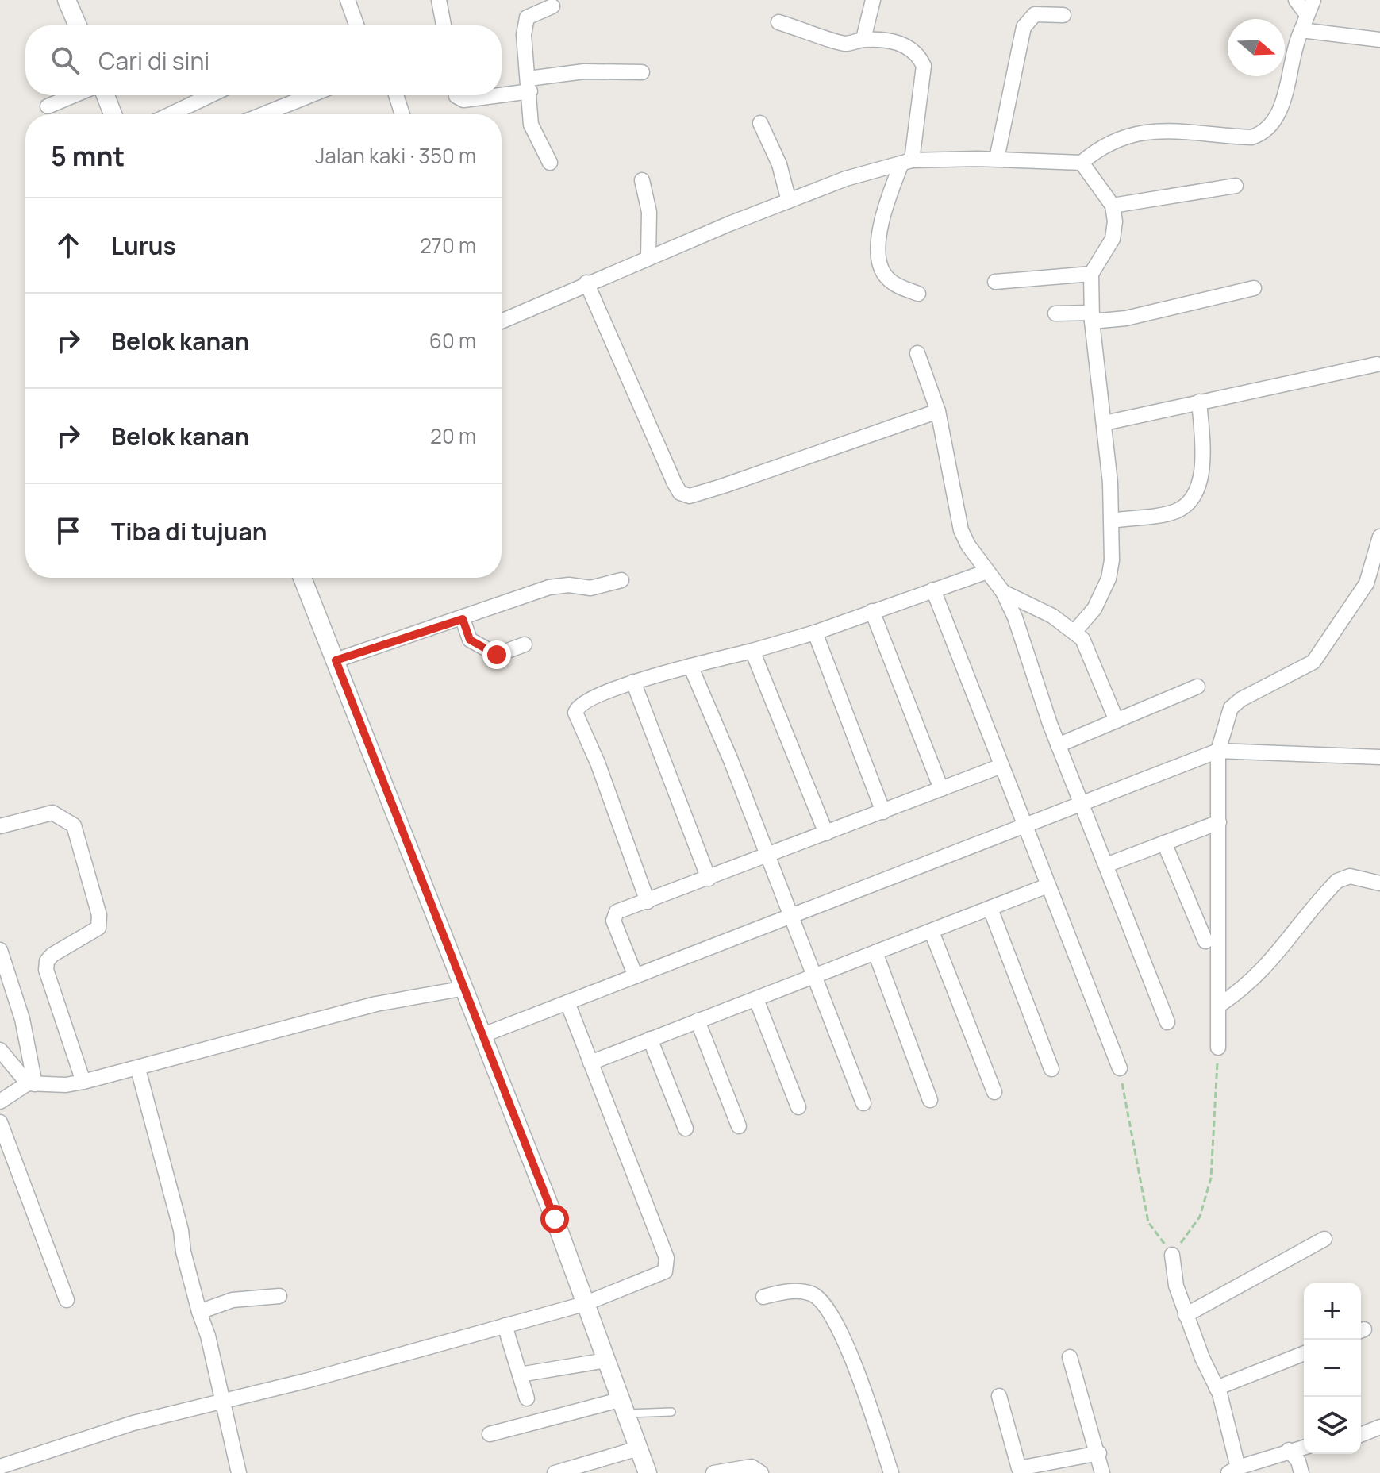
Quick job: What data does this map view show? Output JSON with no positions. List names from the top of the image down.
{
  "north": "right",
  "page": {
    "search": "Cari di sini",
    "heading": ["5 mnt", "Jalan kaki · 350 m"],
    "list": [
      ["Lurus", "270 m"],
      ["Belok kanan", "60 m"],
      ["Belok kanan", "20 m"],
      "Tiba di tujuan"
    ],
    "map_buttons": ["+", "−"]
  }
}
